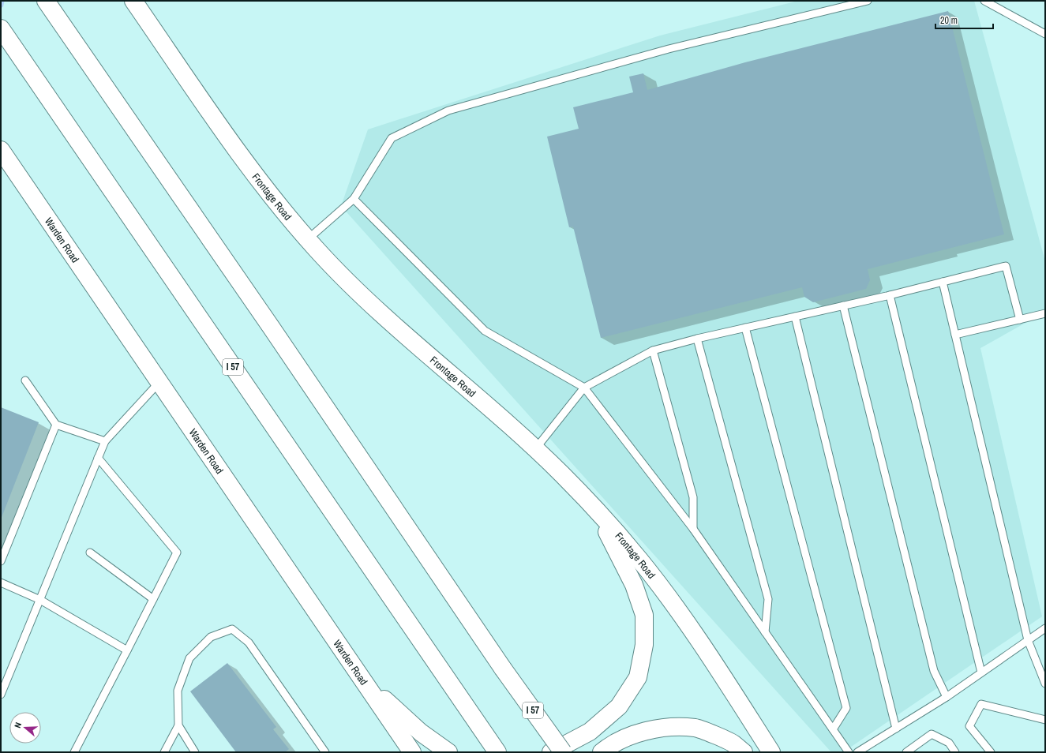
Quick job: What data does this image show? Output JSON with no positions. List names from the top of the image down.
{
  "streets": {
    "main road": ["Frontage Road", "Warden Road", "I 57"]
  },
  "scale_bar": "20 m",
  "north": "left"
}
